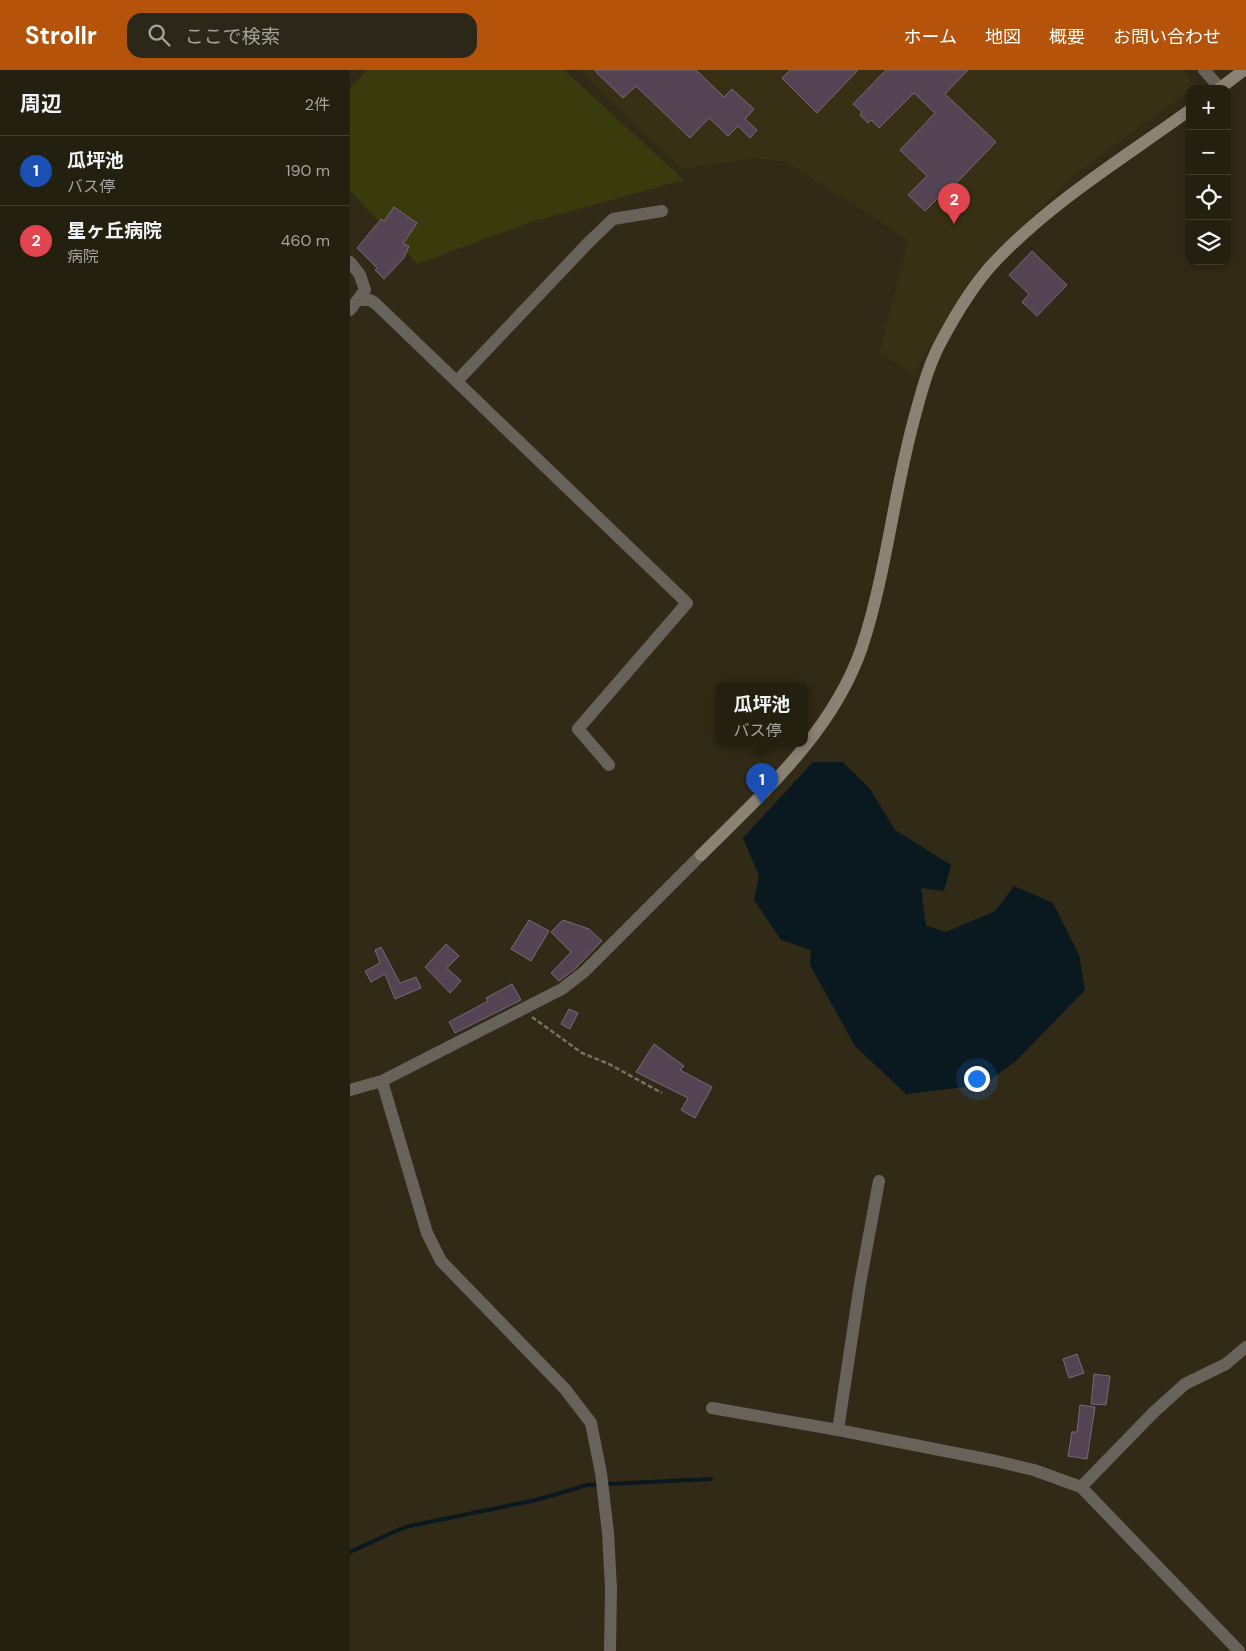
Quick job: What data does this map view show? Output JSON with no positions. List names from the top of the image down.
{
  "page": {
    "header": "Strollr",
    "search": "ここで検索",
    "nav": [
      "ホーム",
      "地図",
      "概要",
      "お問い合わせ"
    ],
    "heading": ["周辺", "2件"],
    "map_buttons": ["+", "−"],
    "list": [
      {
        "mark": "1",
        "name": "瓜坪池",
        "note": "バス停",
        "value": "190 m"
      },
      {
        "mark": "2",
        "name": "星ヶ丘病院",
        "note": "病院",
        "value": "460 m"
      }
    ],
    "pins": ["2", "1"],
    "popup": ["瓜坪池", "バス停"]
  }
}
